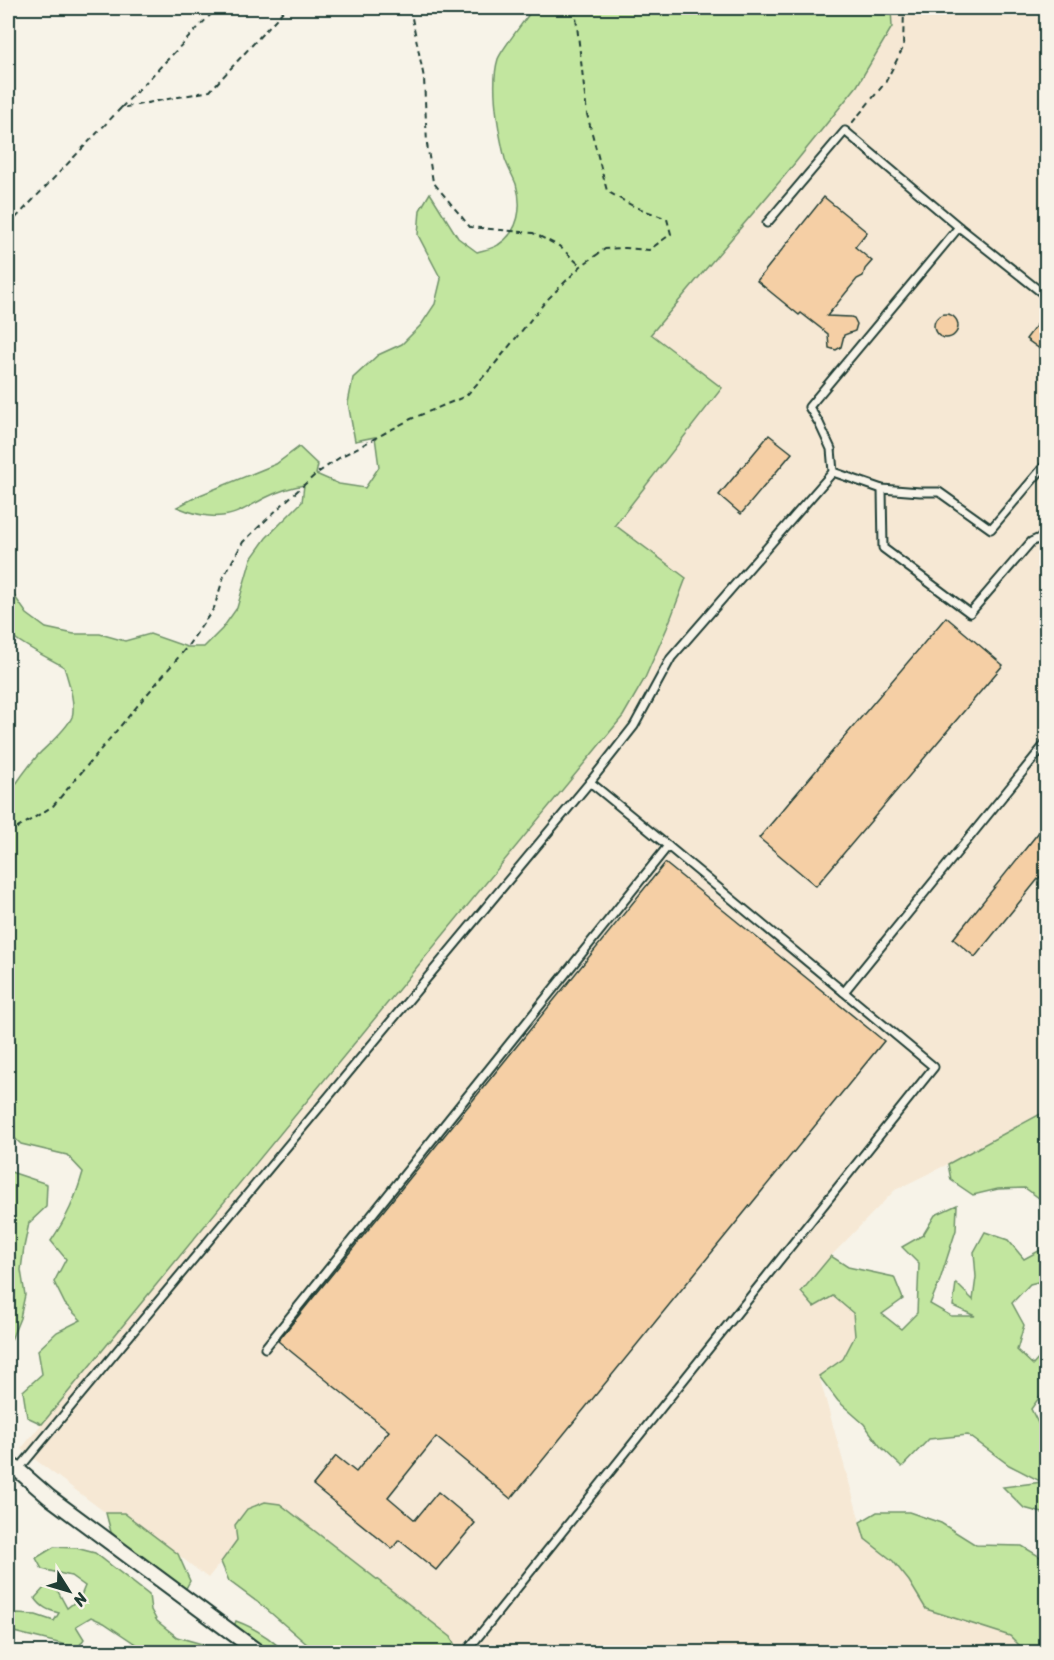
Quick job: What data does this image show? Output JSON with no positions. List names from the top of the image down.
{
  "north": "bottom right"
}
